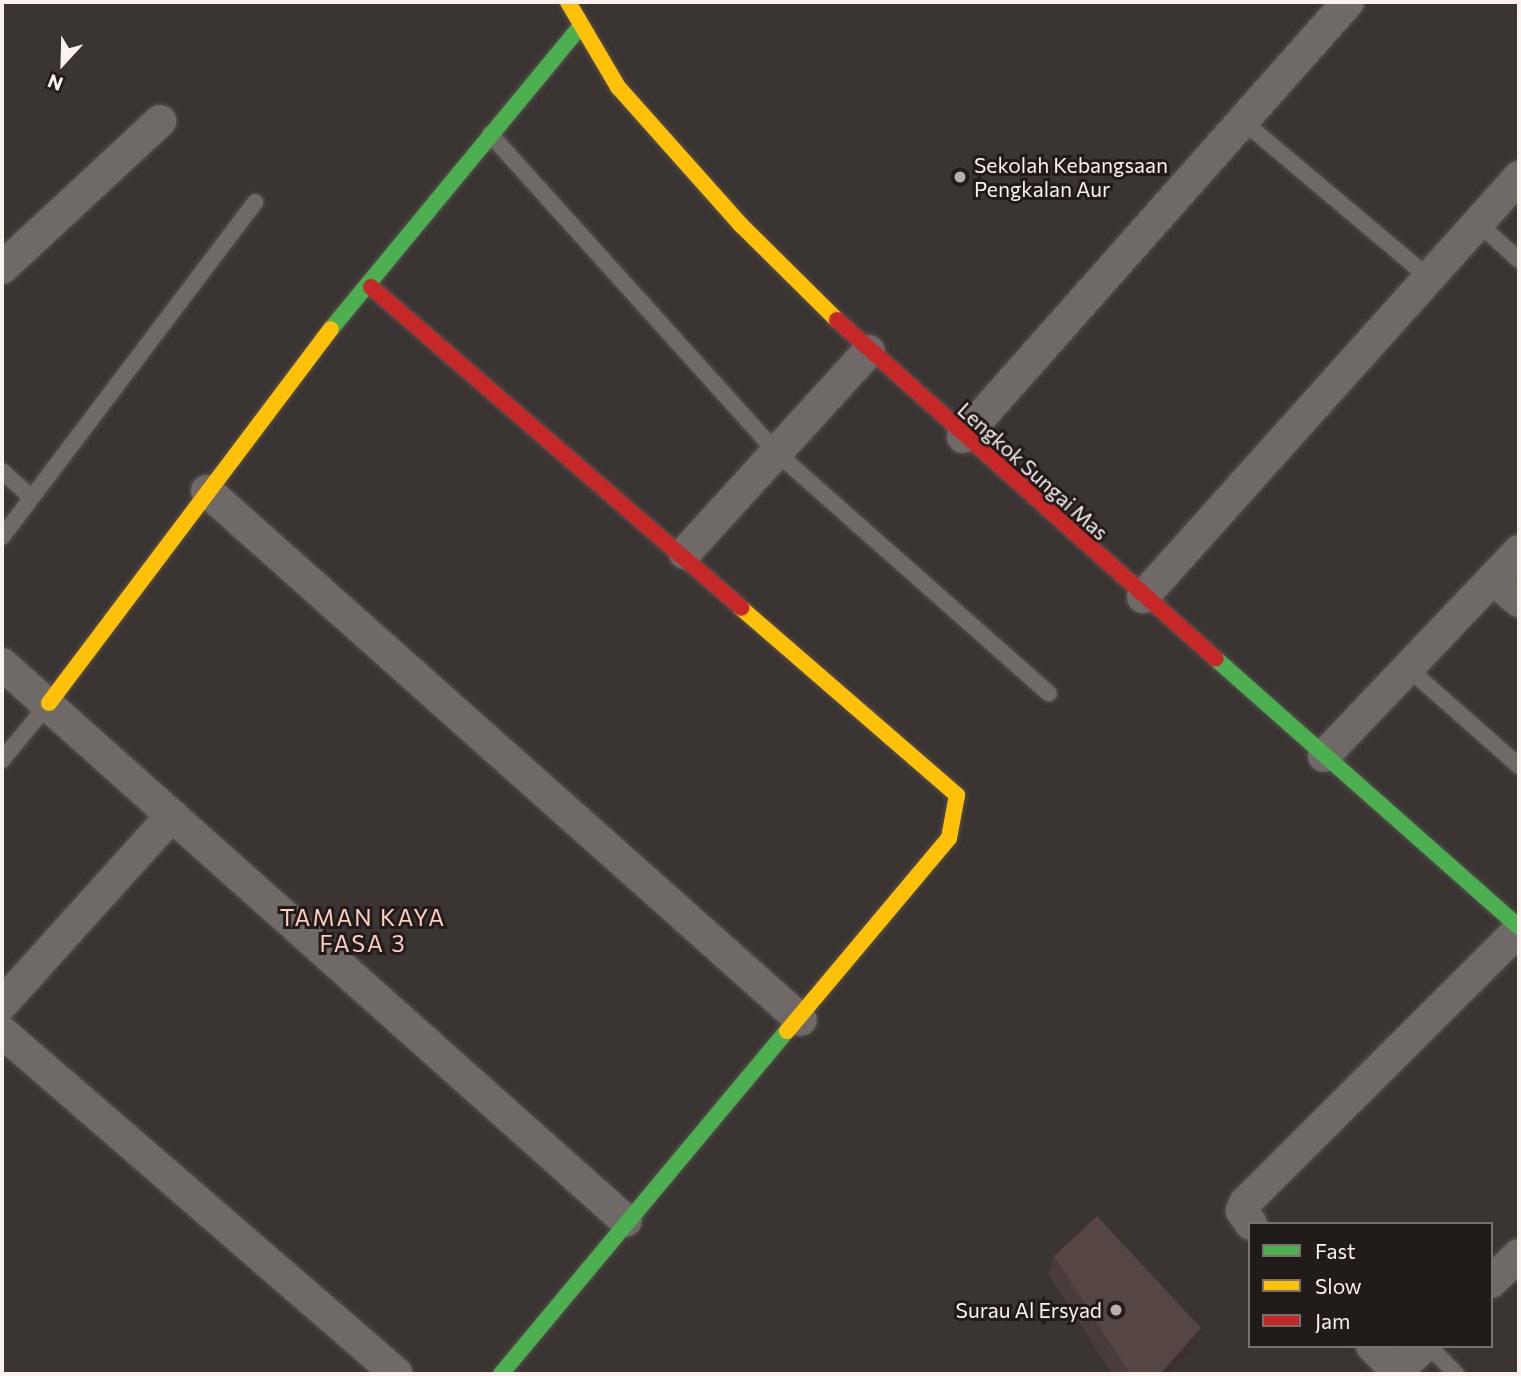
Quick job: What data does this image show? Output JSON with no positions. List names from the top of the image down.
{
  "streets": {
    "street": ["Lengkok Sungai Mas"]
  },
  "districts": ["TAMAN KAYA FASA 3"],
  "places": ["Sekolah Kebangsaan Pengkalan Aur", "Surau Al Ersyad"],
  "legend": ["Fast", "Slow", "Jam"],
  "north": "bottom"
}
